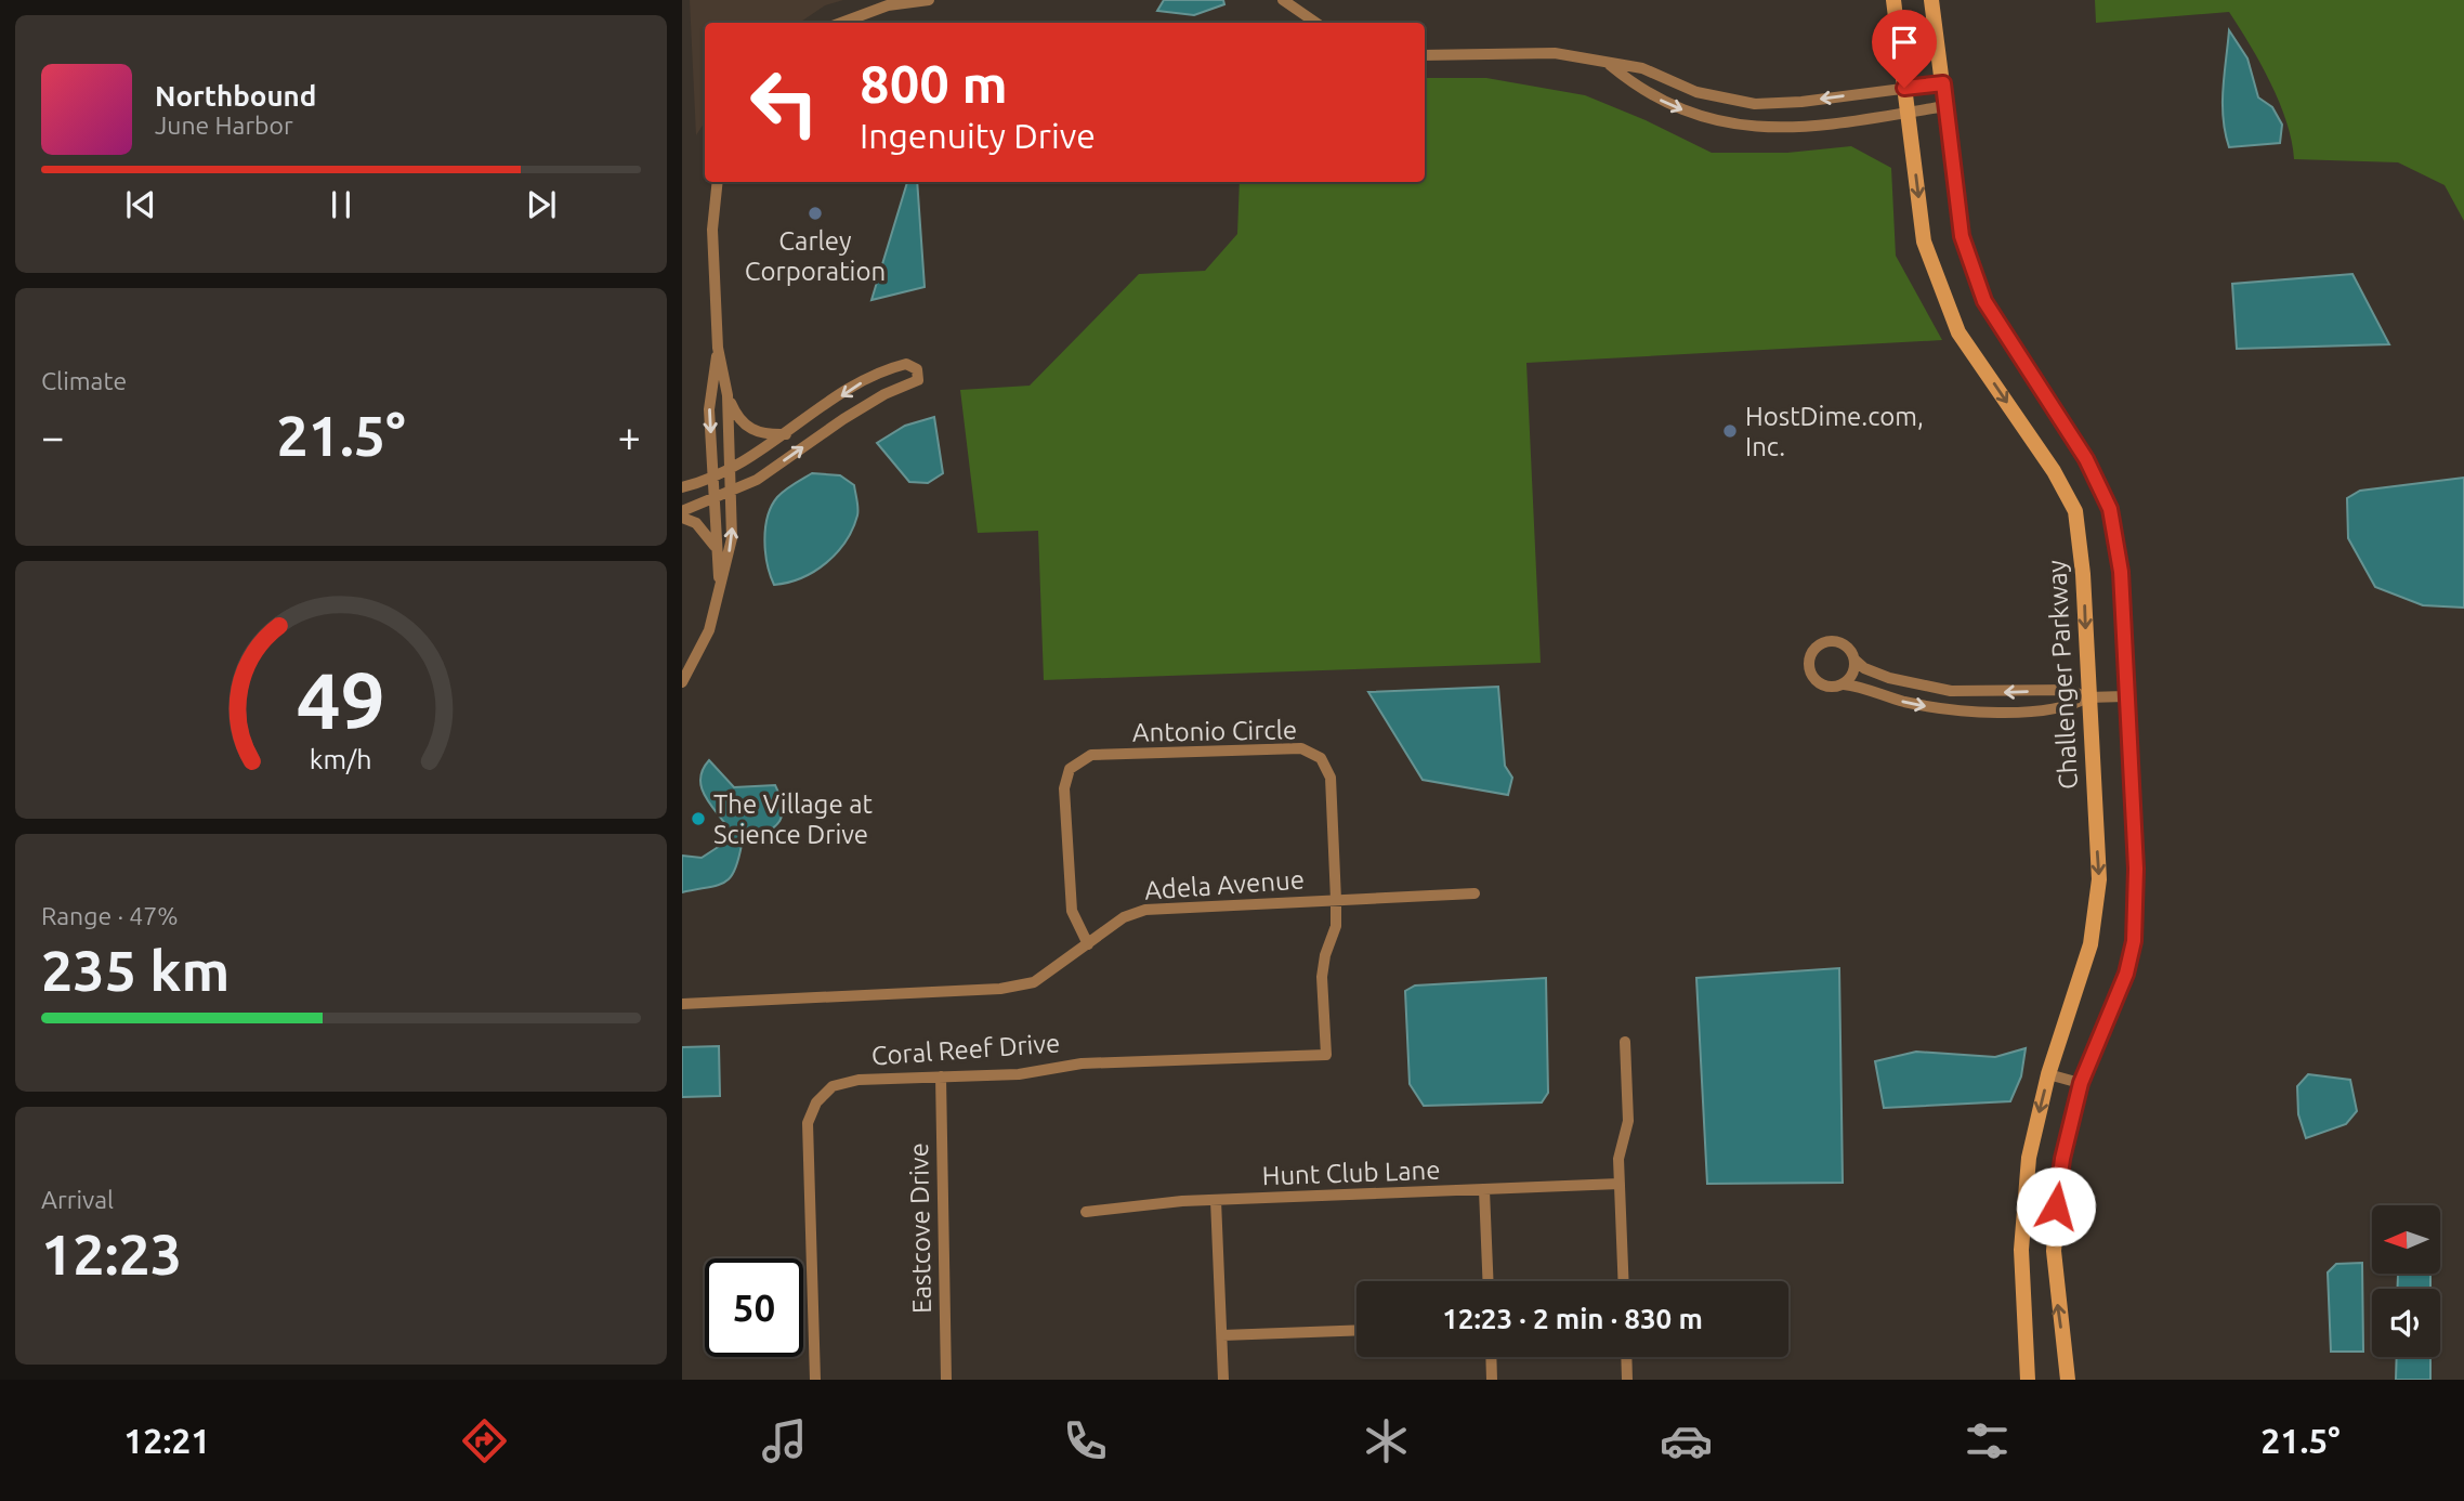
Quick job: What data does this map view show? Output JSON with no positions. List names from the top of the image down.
{
  "streets": {
    "main road": ["Challenger Parkway"],
    "street": [
      "Antonio Circle",
      "Adela Avenue",
      "Coral Reef Drive",
      "Hunt Club Lane",
      "Eastcove Drive"
    ]
  },
  "crossings": [
    ["Antonio Circle", "Adela Avenue"],
    ["Antonio Circle", "Coral Reef Drive"],
    ["Coral Reef Drive", "Eastcove Drive"]
  ],
  "places": ["Carley Corporation", "HostDime.com, Inc.", "The Village at Science Drive"],
  "north": "left",
  "page": {
    "turn": ["800 m", "Ingenuity Drive"],
    "song": ["Northbound", "June Harbor"],
    "tile": [
      "Climate",
      ["Range · 47%", "235 km"],
      ["Arrival", "12:23"]
    ],
    "heat": ["−", "21.5°", "+"],
    "limit": "50",
    "trip": "12:23 · 2 min · 830 m",
    "tabs": ["12:21", "21.5°"],
    "gauge": ["49", "km/h"]
  }
}
